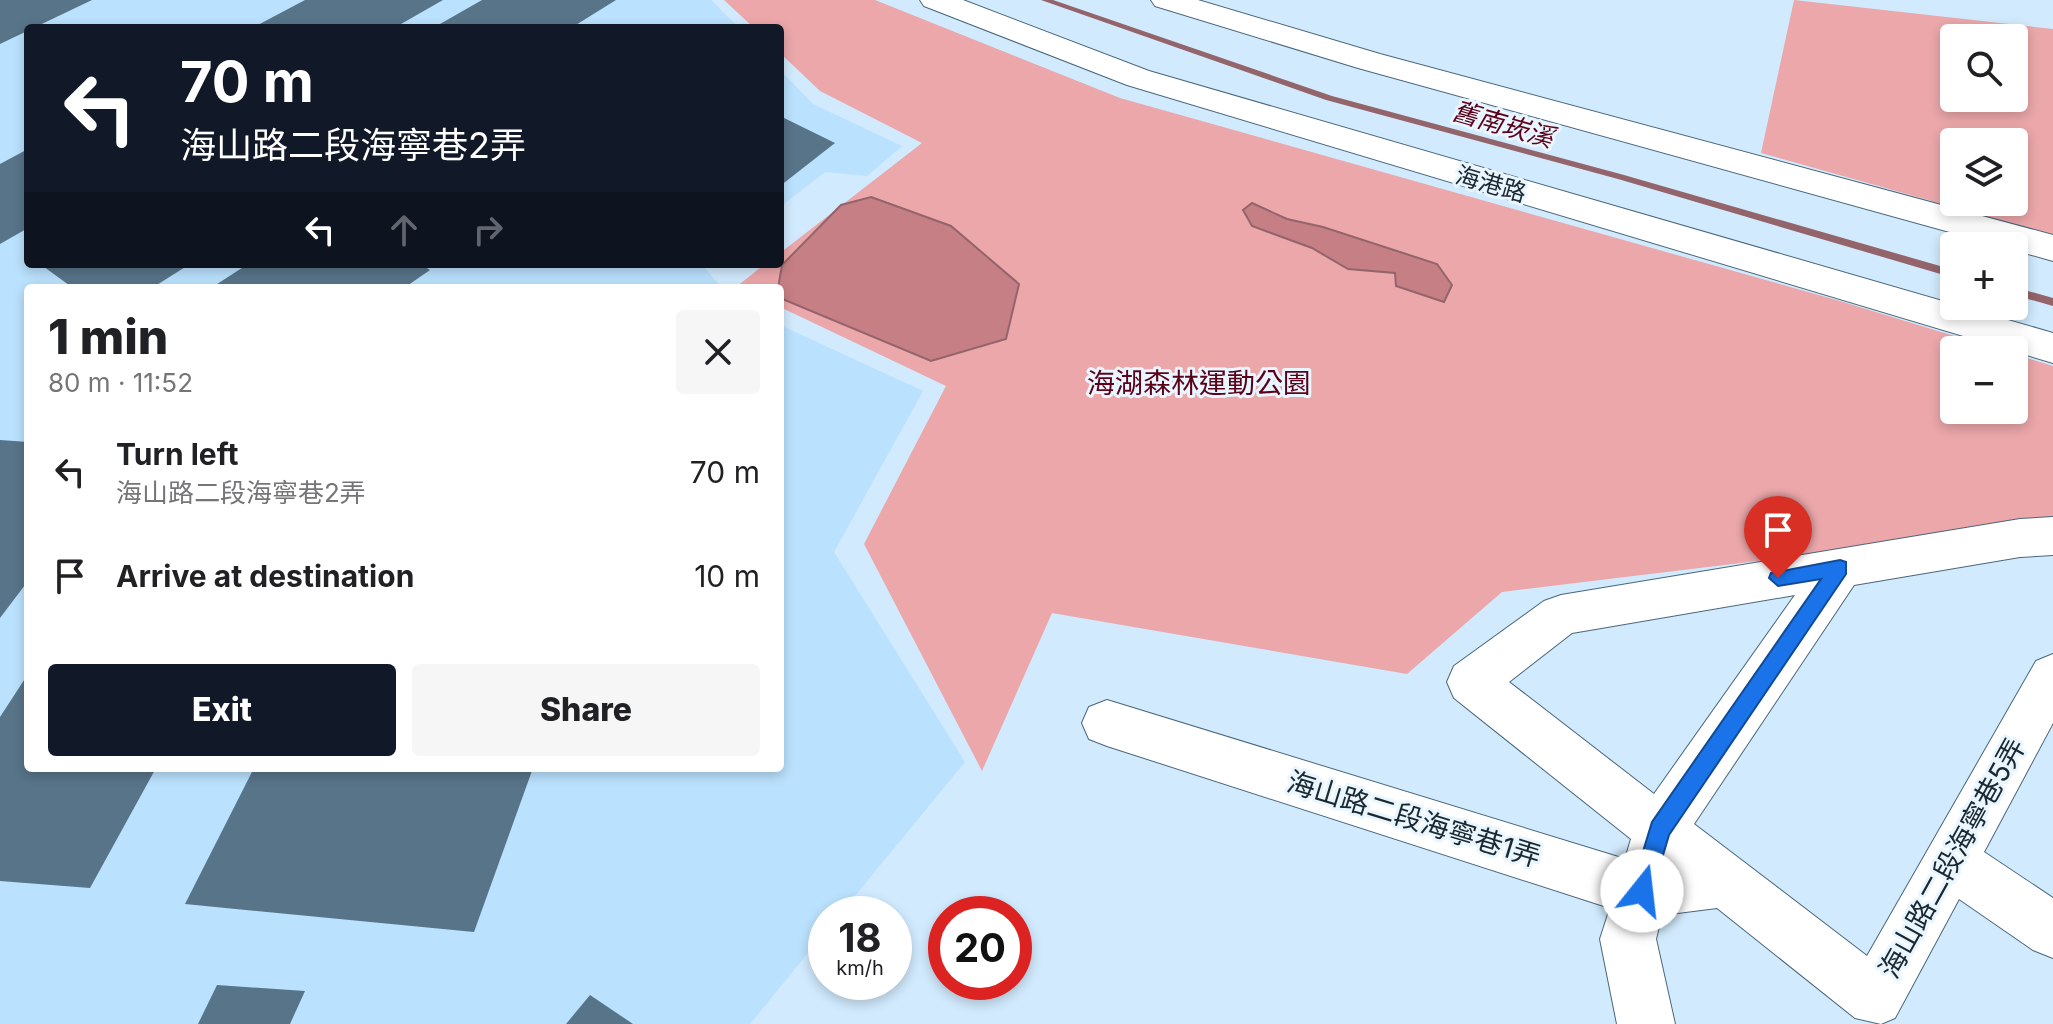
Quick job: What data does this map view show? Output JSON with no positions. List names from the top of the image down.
{
  "streets": {
    "street": ["海港路", "海山路二段海寧巷1弄", "海山路二段海寧巷5弄"]
  },
  "water": ["舊南崁溪"],
  "parks": ["海湖森林運動公園"],
  "page": {
    "map_buttons": ["+", "−"],
    "turn": ["70 m", "海山路二段海寧巷2弄"],
    "heading": ["1 min", "80 m · 11:52"],
    "list": [
      {
        "name": "Turn left",
        "note": "海山路二段海寧巷2弄",
        "value": "70 m"
      },
      {
        "name": "Arrive at destination",
        "value": "10 m"
      }
    ],
    "buttons": ["Exit", "Share"],
    "speed": "18 km/h",
    "limit": "20"
  }
}
